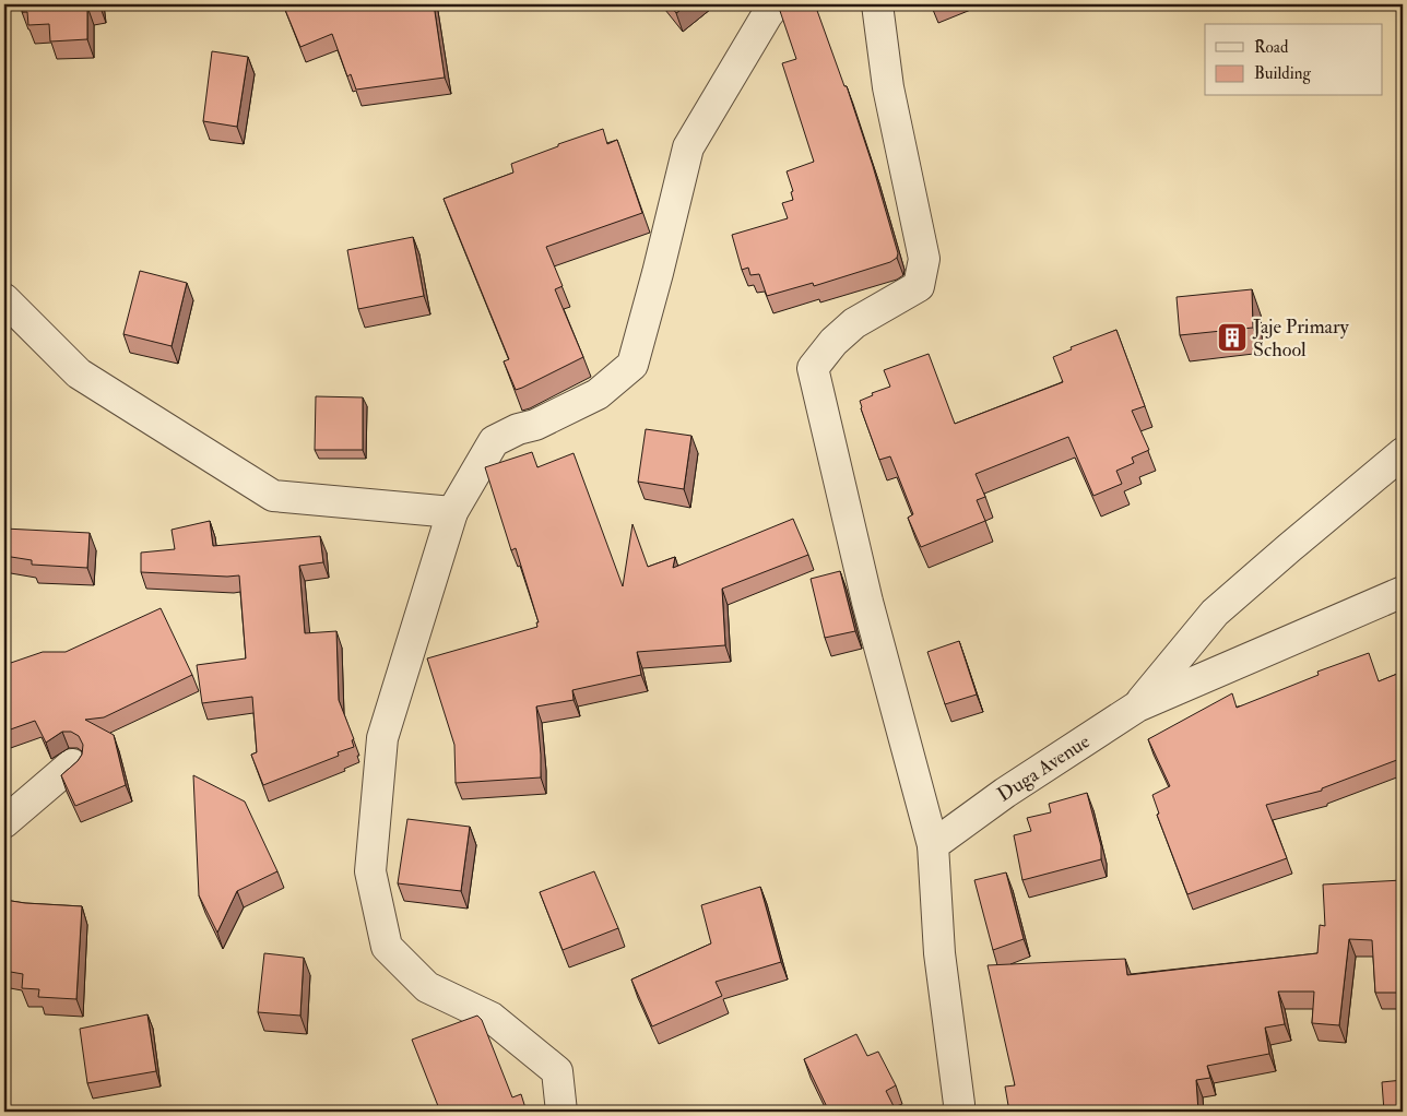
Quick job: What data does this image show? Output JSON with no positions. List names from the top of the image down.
{
  "streets": {
    "street": ["Duga Avenue"]
  },
  "places": {
    "building": ["Jaje Primary School"]
  },
  "legend": ["Road", "Building"]
}
